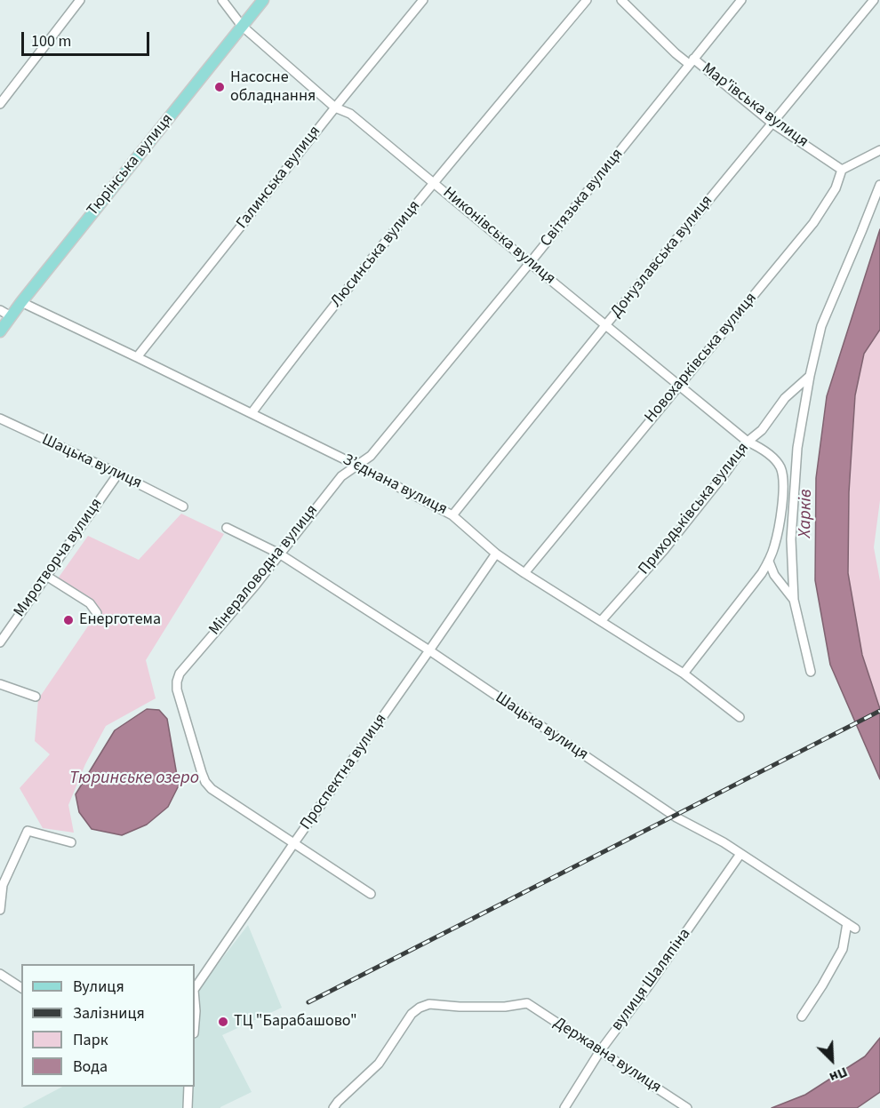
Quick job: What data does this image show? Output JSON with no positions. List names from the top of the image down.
{
  "streets": {
    "main road": ["Тюрінська вулиця"],
    "street": [
      "Мар'ївська вулиця",
      "Галинська вулиця",
      "Світязька вулиця",
      "Никонівська вулиця",
      "Люсинська вулиця",
      "Донузлавська вулиця",
      "Новохарківська вулиця",
      "Шацька вулиця",
      "З’єднана вулиця",
      "Приходьківська вулиця",
      "Миротворча вулиця",
      "Мінераловодна вулиця",
      "Проспектна вулиця",
      "вулиця Шаляпіна",
      "Державна вулиця"
    ]
  },
  "crossings": [
    ["Мар'ївська вулиця", "Світязька вулиця"],
    ["Мар'ївська вулиця", "Донузлавська вулиця"],
    ["Мар'ївська вулиця", "Новохарківська вулиця"],
    ["Тюрінська вулиця", "Никонівська вулиця"],
    ["Тюрінська вулиця", "З’єднана вулиця"],
    ["Галинська вулиця", "Никонівська вулиця"],
    ["Галинська вулиця", "З’єднана вулиця"],
    ["Світязька вулиця", "Никонівська вулиця"],
    ["Світязька вулиця", "З’єднана вулиця"],
    ["Світязька вулиця", "Мінераловодна вулиця"],
    ["Никонівська вулиця", "Люсинська вулиця"],
    ["Никонівська вулиця", "Донузлавська вулиця"],
    ["Никонівська вулиця", "Новохарківська вулиця"],
    ["Никонівська вулиця", "Приходьківська вулиця"],
    ["Люсинська вулиця", "З’єднана вулиця"],
    ["Донузлавська вулиця", "З’єднана вулиця"],
    ["Новохарківська вулиця", "З’єднана вулиця"],
    ["Шацька вулиця", "Миротворча вулиця"],
    ["Шацька вулиця", "Мінераловодна вулиця"],
    ["Шацька вулиця", "Проспектна вулиця"],
    ["Шацька вулиця", "вулиця Шаляпіна"],
    ["З’єднана вулиця", "Приходьківська вулиця"],
    ["З’єднана вулиця", "Мінераловодна вулиця"],
    ["З’єднана вулиця", "Проспектна вулиця"],
    ["Мінераловодна вулиця", "Проспектна вулиця"],
    ["вулиця Шаляпіна", "Державна вулиця"]
  ],
  "water": ["Харків", "Тюринське озеро"],
  "places": ["Насосне обладнання", "Енерготема", "ТЦ \"Барабашово\""],
  "legend": [
    "Вулиця",
    "Залізниця",
    "Парк",
    "Вода"
  ],
  "scale_bar": "100 m",
  "north": "bottom right"
}
